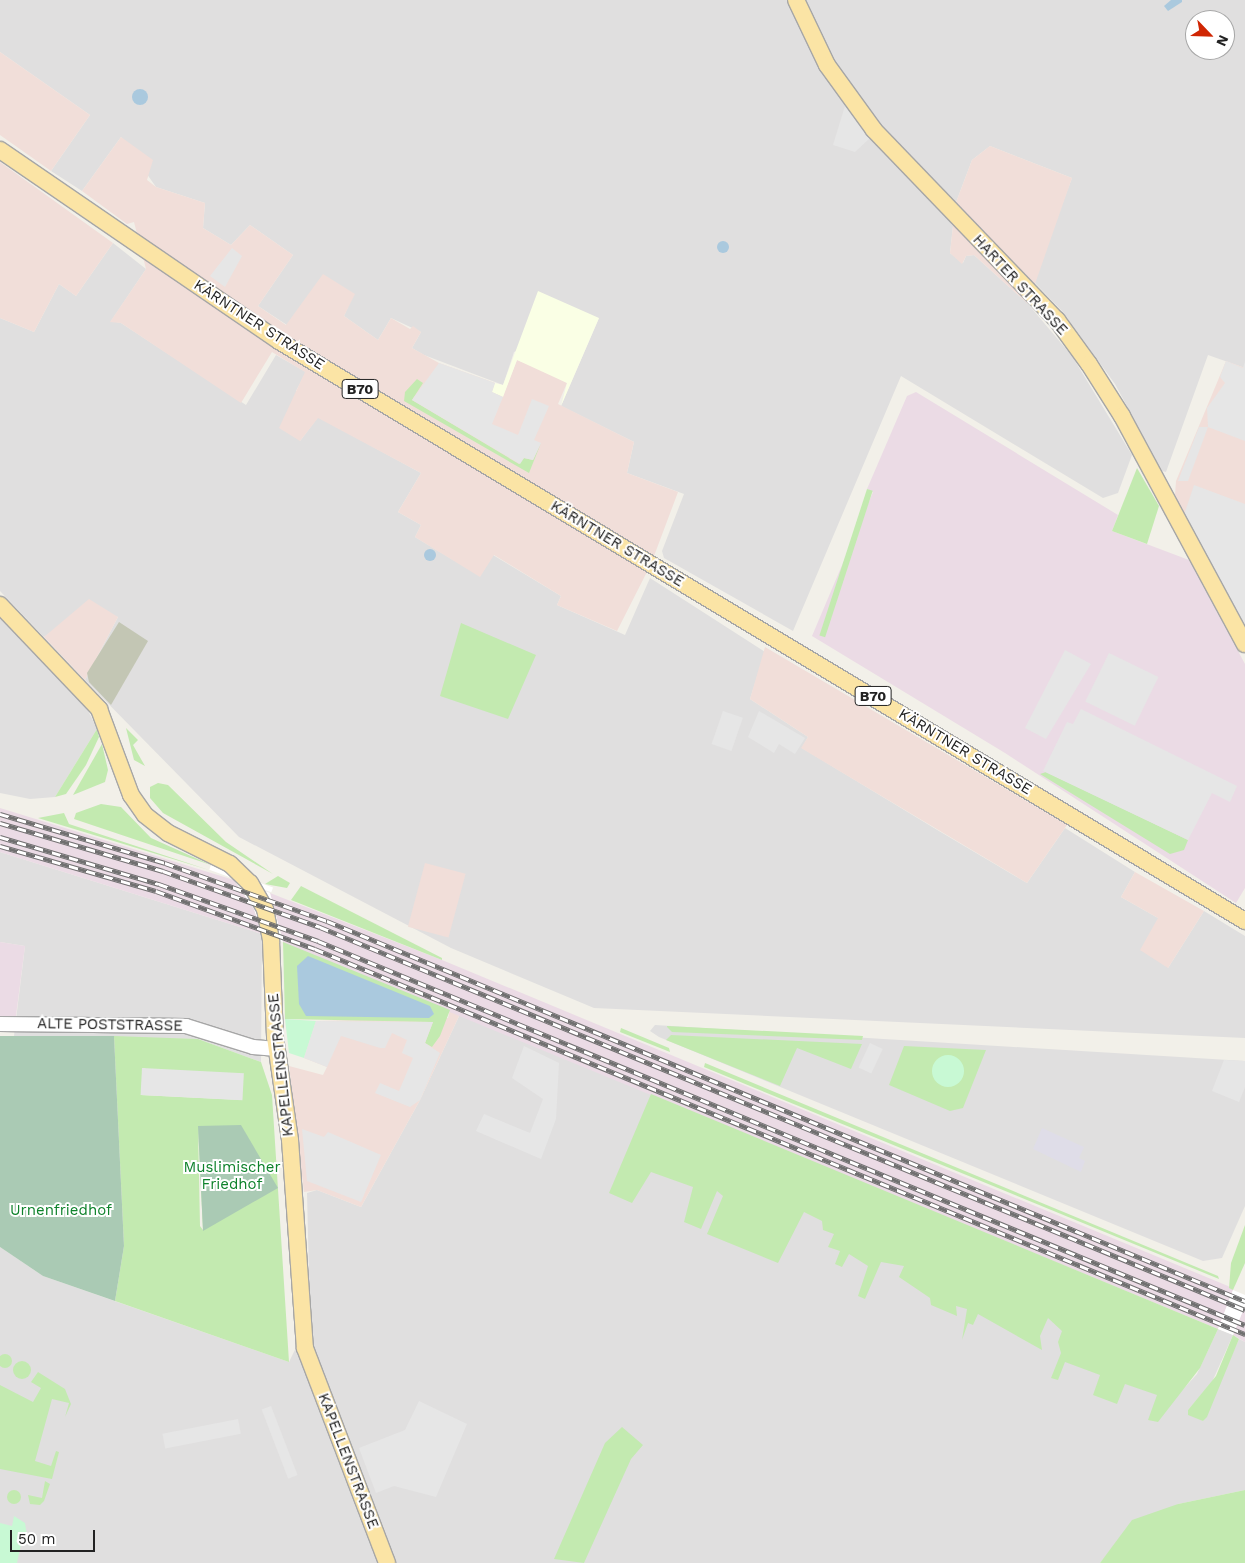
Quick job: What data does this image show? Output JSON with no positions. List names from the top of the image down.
{
  "streets": {
    "main road": [
      "HARTER STRASSE",
      "KÄRNTNER STRASSE",
      "B70",
      "KAPELLENSTRASSE"
    ],
    "street": ["ALTE POSTSTRASSE"]
  },
  "crossings": [
    ["ALTE POSTSTRASSE", "KAPELLENSTRASSE"]
  ],
  "parks": ["Muslimischer Friedhof", "Urnenfriedhof"],
  "scale_bar": "50 m",
  "north": "bottom right"
}
